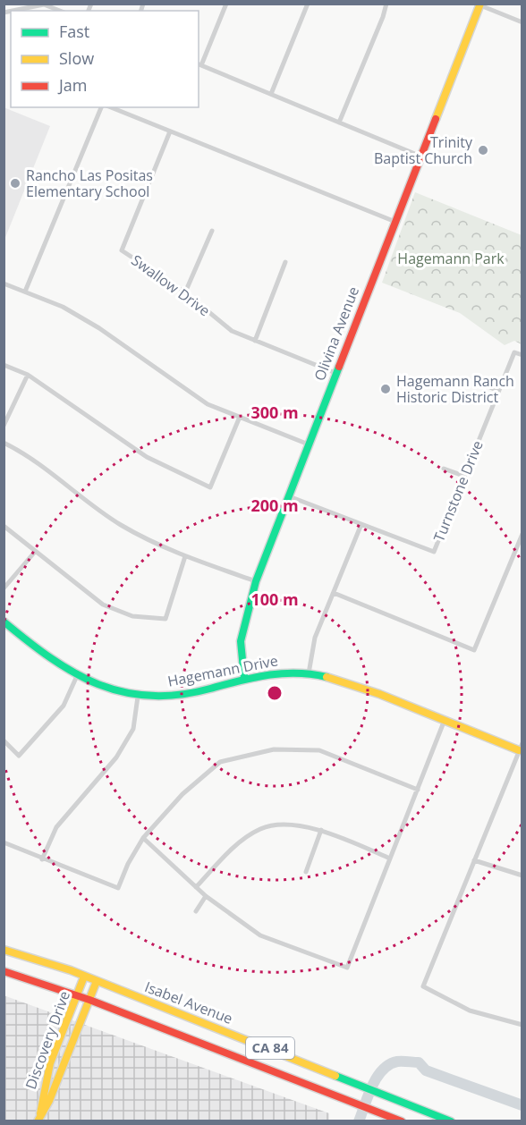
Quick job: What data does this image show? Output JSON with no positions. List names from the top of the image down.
{
  "streets": {
    "main road": [
      "Olivina Avenue",
      "Hagemann Drive",
      "Isabel Avenue",
      "Discovery Drive",
      "CA 84"
    ],
    "street": ["Swallow Drive", "Turnstone Drive"]
  },
  "crossings": [
    ["Swallow Drive", "Olivina Avenue"],
    ["Olivina Avenue", "Turnstone Drive"],
    ["Olivina Avenue", "Hagemann Drive"],
    ["Isabel Avenue", "Discovery Drive"]
  ],
  "parks": ["Hagemann Park"],
  "places": ["Trinity Baptist Church", "Rancho Las Positas Elementary School", "Hagemann Ranch Historic District"],
  "legend": ["Fast", "Slow", "Jam"],
  "rings": ["300 m", "200 m", "100 m"]
}
